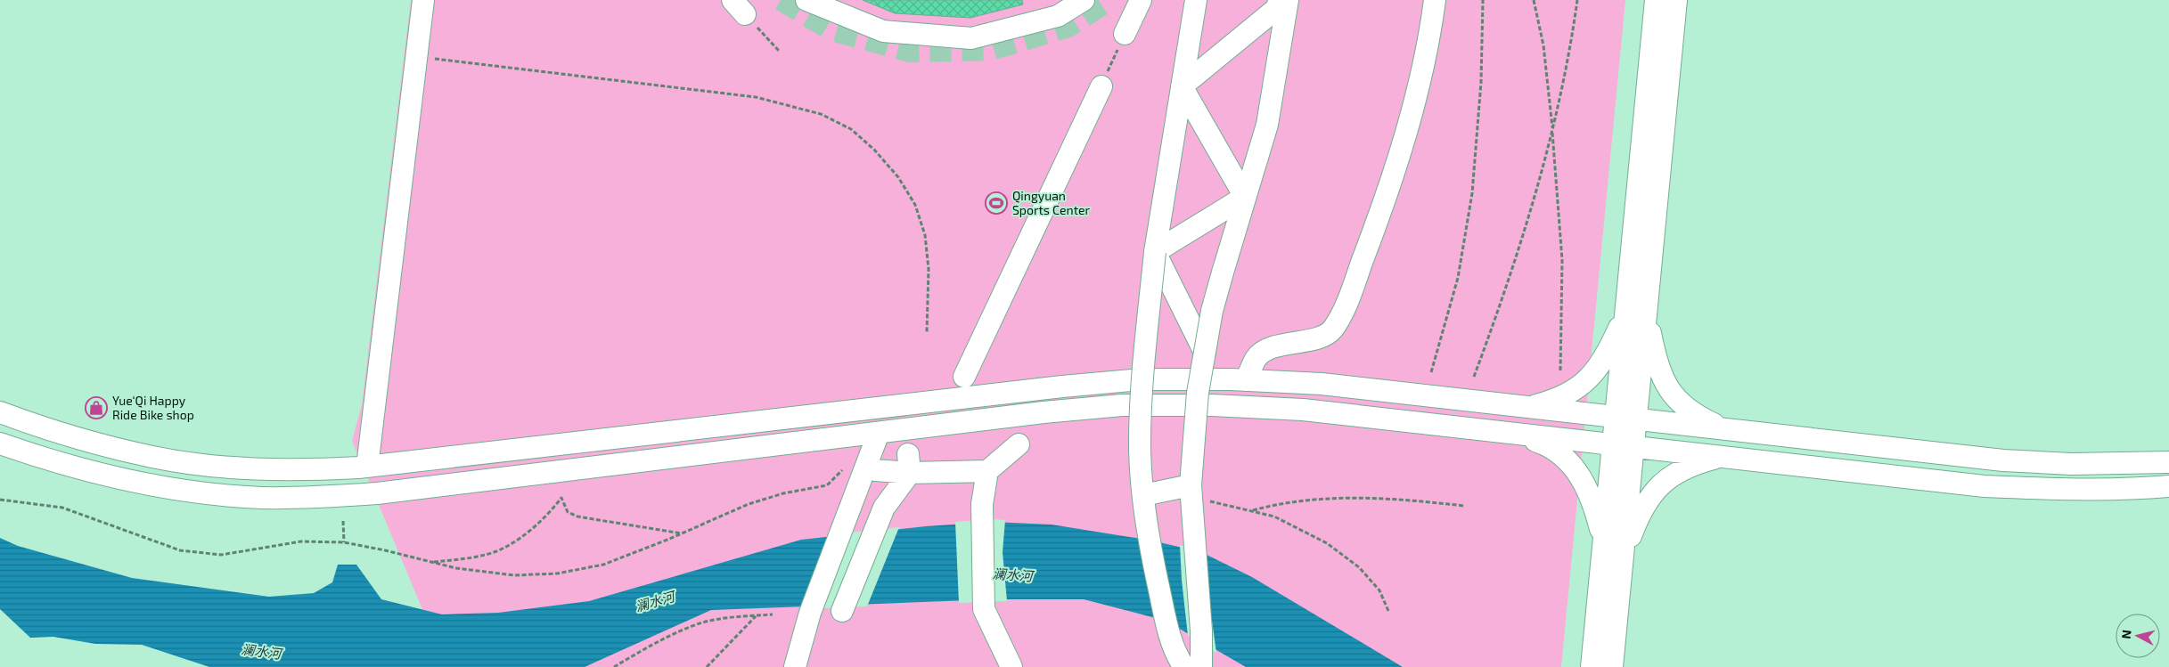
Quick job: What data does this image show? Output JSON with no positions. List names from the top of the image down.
{
  "water": ["澜水河"],
  "places": {
    "sports": ["Qingyuan Sports Center"],
    "shop": ["Yue‘Qi Happy Ride Bike shop"]
  },
  "north": "left"
}
